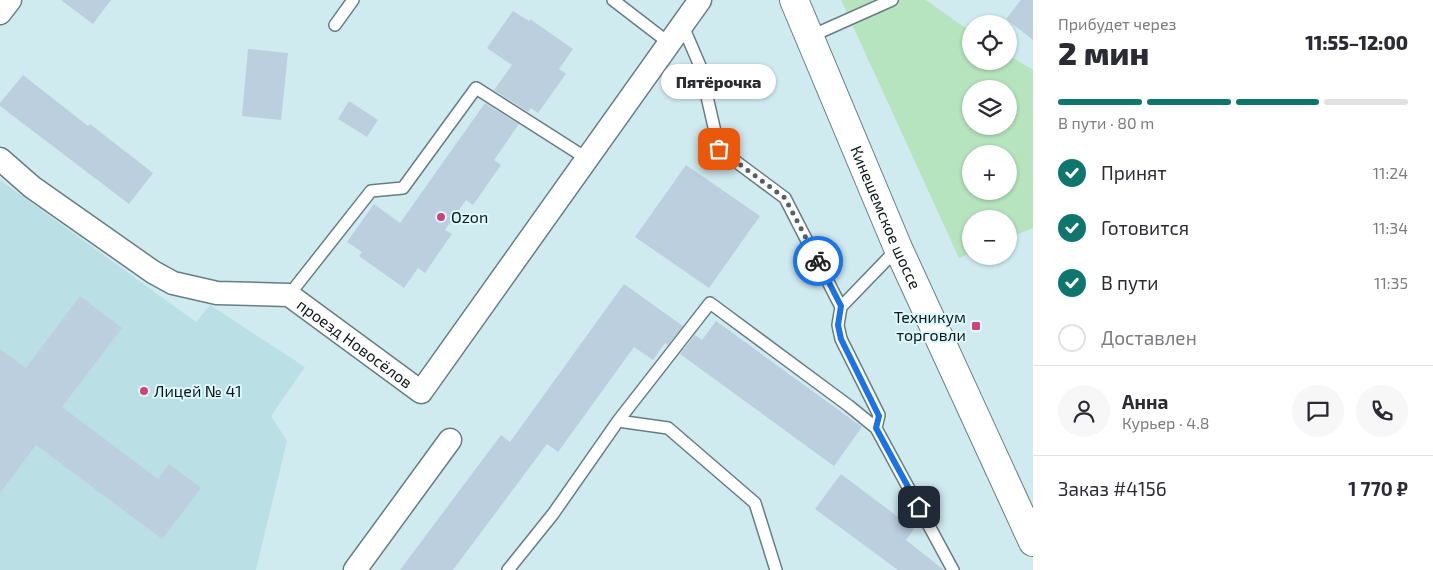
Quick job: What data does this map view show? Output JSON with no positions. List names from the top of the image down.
{
  "streets": {
    "main road": ["Кинешемское шоссе"],
    "street": ["проезд Новосёлов"]
  },
  "places": {
    "other": ["Пятёрочка", "Ozon", "Лицей № 41"],
    "transit": ["Техникум торговли"]
  },
  "page": {
    "heading": ["2 мин", "Прибудет через", "11:55–12:00"],
    "panel": [
      "Анна",
      "Курьер · 4.8",
      "Заказ #4156",
      "1 770 ₽"
    ],
    "map_buttons": ["+", "−"],
    "bubble": "Пятёрочка",
    "bar": "В пути · 80 m",
    "list": [
      ["Принят", "11:24"],
      ["Готовится", "11:34"],
      ["В пути", "11:35"],
      "Доставлен"
    ]
  }
}
